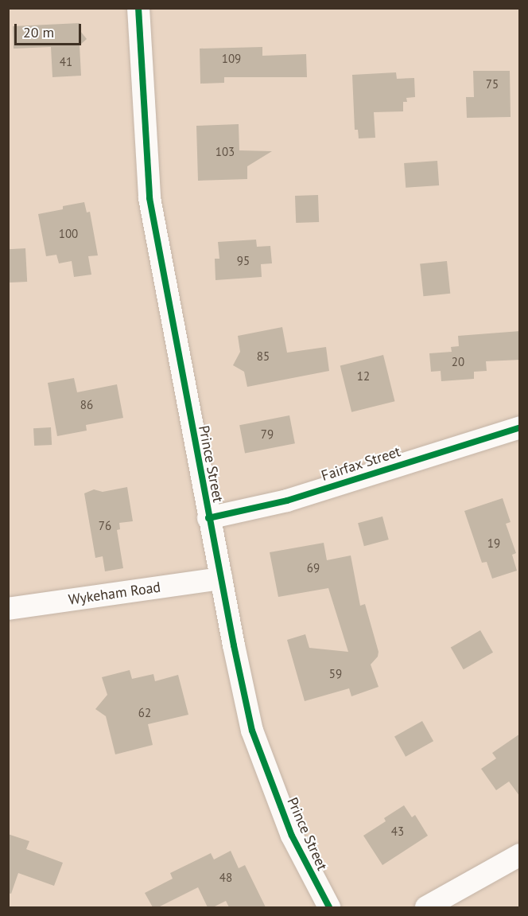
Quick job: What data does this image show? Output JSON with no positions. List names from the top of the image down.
{
  "streets": {
    "street": ["Prince Street", "Fairfax Street", "Wykeham Road"]
  },
  "crossings": [
    ["Prince Street", "Fairfax Street"],
    ["Prince Street", "Wykeham Road"]
  ],
  "house_numbers": [
    "109",
    "41",
    "75",
    "103",
    "100",
    "95",
    "85",
    "20",
    "12",
    "86",
    "79",
    "76",
    "19",
    "69",
    "59",
    "62",
    "43",
    "48"
  ],
  "scale_bar": "20 m"
}
